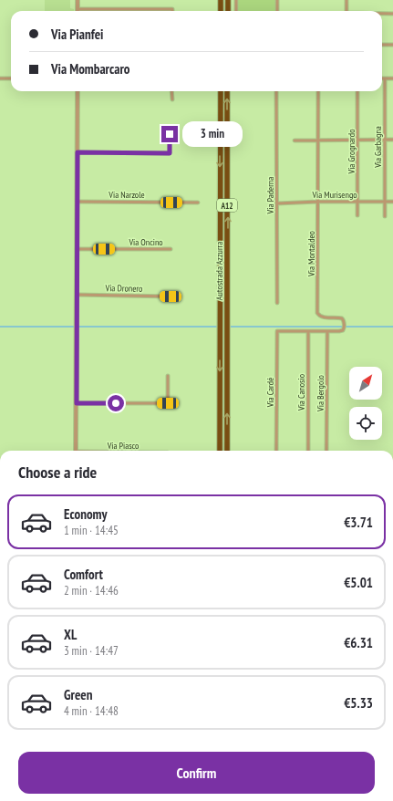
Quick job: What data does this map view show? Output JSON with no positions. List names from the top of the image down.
{
  "streets": {
    "highway": ["A12", "Autostrada Azzurra"],
    "street": [
      "Via Garbagna",
      "Via Grognardo",
      "Via Narzole",
      "Via Murisengo",
      "Via Paderna",
      "Via Oncino",
      "Via Montaldeo",
      "Via Dronero",
      "Via Cardé",
      "Via Canosio",
      "Via Bergolo"
    ]
  },
  "crossings": [
    ["Via Garbagna", "Via Murisengo"],
    ["Via Grognardo", "Via Murisengo"],
    ["Via Murisengo", "Via Paderna"],
    ["Via Murisengo", "Via Montaldeo"],
    ["Via Montaldeo", "Via Cardé"],
    ["Via Montaldeo", "Via Canosio"],
    ["Via Montaldeo", "Via Bergolo"]
  ],
  "north": "top right",
  "page": {
    "banner": ["Via Pianfei", "Via Mombarcaro"],
    "bubble": "3 min",
    "heading": "Choose a ride",
    "list": [
      {
        "name": "Economy",
        "note": "1 min · 14:45",
        "value": "€3.71"
      },
      {
        "name": "Comfort",
        "note": "2 min · 14:46",
        "value": "€5.01"
      },
      {
        "name": "XL",
        "note": "3 min · 14:47",
        "value": "€6.31"
      },
      {
        "name": "Green",
        "note": "4 min · 14:48",
        "value": "€5.33"
      }
    ],
    "buttons": "Confirm"
  }
}
